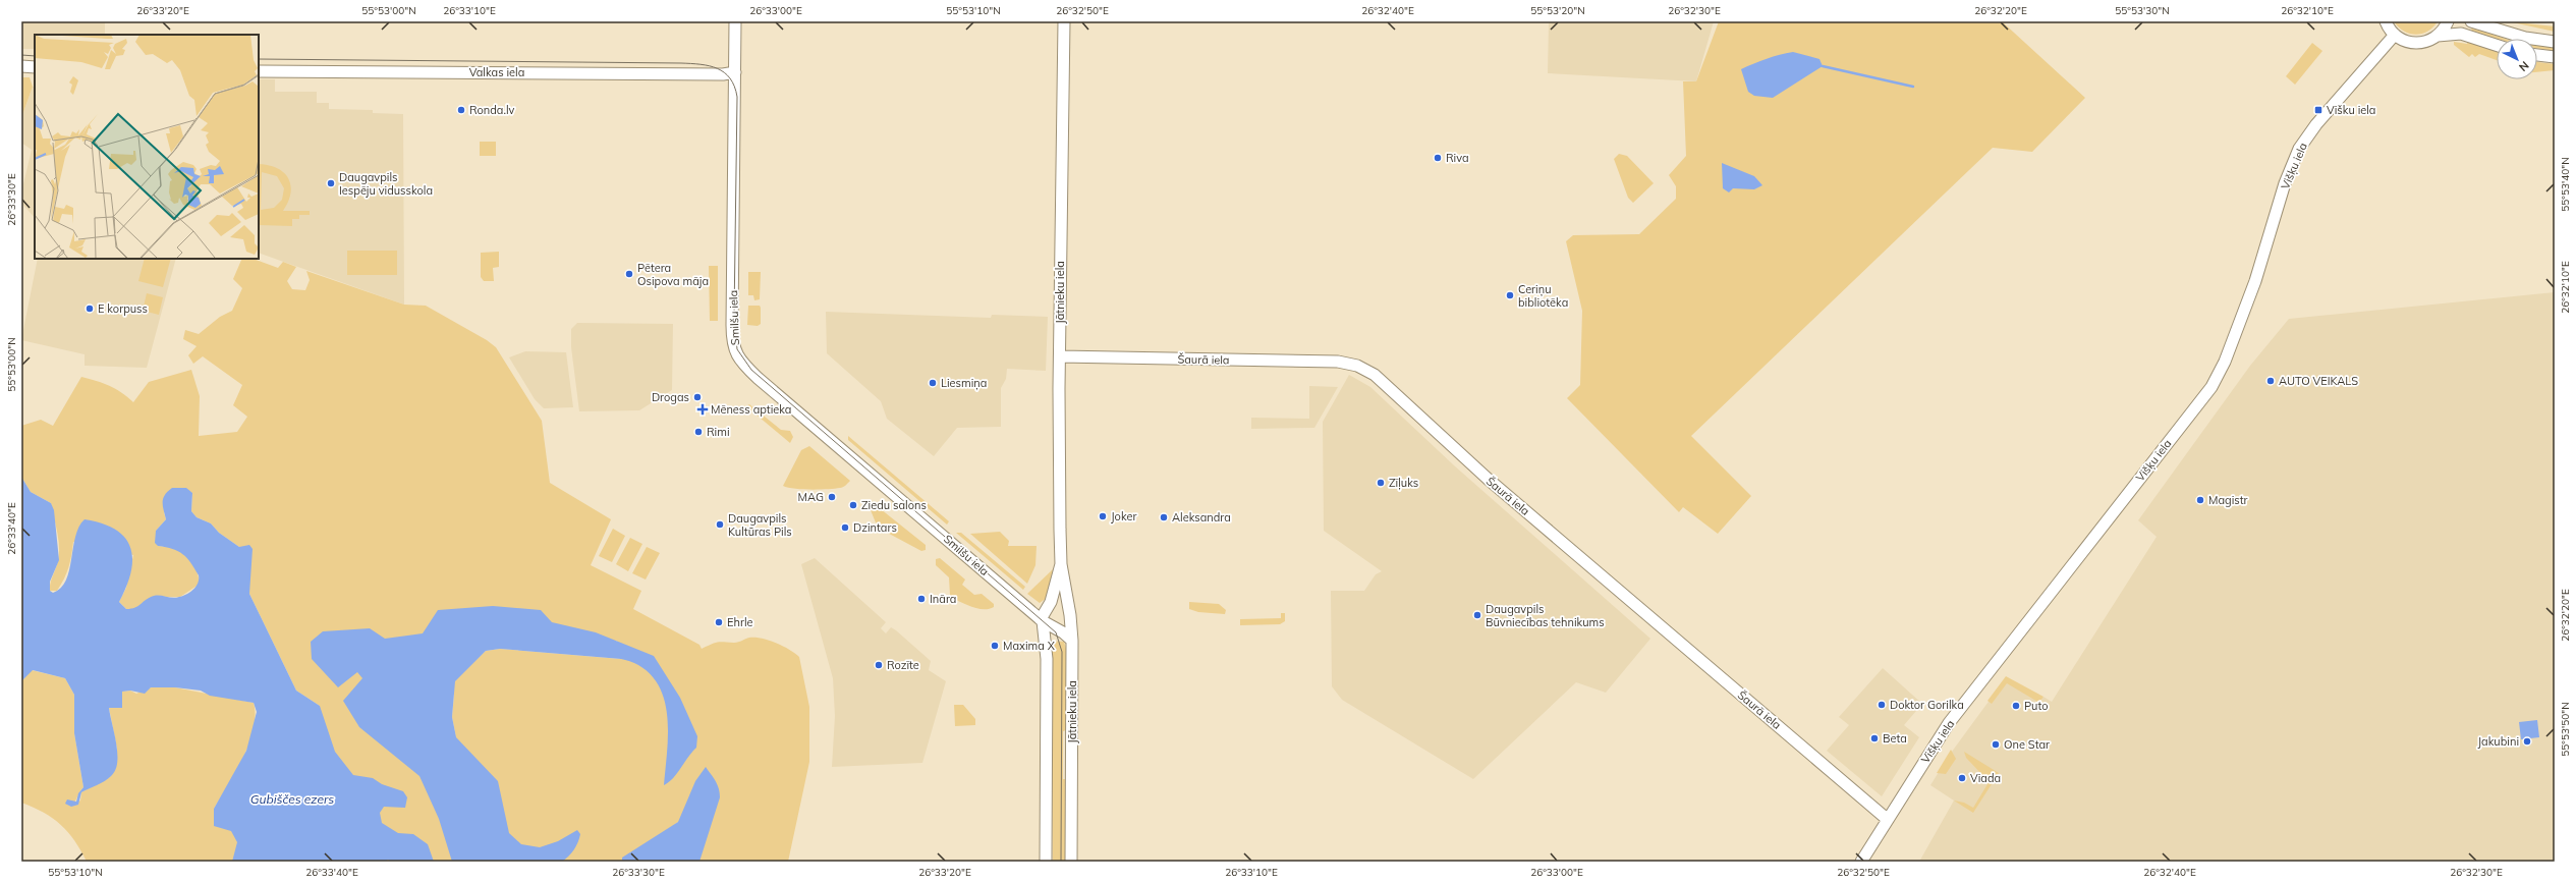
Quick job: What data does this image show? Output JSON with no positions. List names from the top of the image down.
{
  "streets": {
    "street": [
      "Valkas iela",
      "Višķu iela",
      "Jātnieku iela",
      "Smilšu iela",
      "Šaurā iela"
    ]
  },
  "crossings": [
    ["Valkas iela", "Smilšu iela"],
    ["Višķu iela", "Šaurā iela"],
    ["Jātnieku iela", "Smilšu iela"],
    ["Jātnieku iela", "Šaurā iela"]
  ],
  "water": ["Gubiščes ezers"],
  "places": {
    "other": [
      "Ronda.lv",
      "Riva",
      "Daugavpils Iespēju vidusskola",
      "Pētera Osipova māja",
      "Ceriņu bibliotēka",
      "E korpuss",
      "AUTO VEIKALS",
      "Liesmiņa",
      "Drogas",
      "Rimi",
      "Zīļuks",
      "MAG",
      "Magistr",
      "Ziedu salons",
      "Joker",
      "Aleksandra",
      "Daugavpils Kultūras Pils",
      "Dzintars",
      "Ināra",
      "Daugavpils Būvniecības tehnikums",
      "Ehrle",
      "Maxima X",
      "Rozīte",
      "Doktor Gorilka",
      "Puto",
      "Beta",
      "Jakubini",
      "One Star",
      "Viada"
    ],
    "transit": ["Višku iela"],
    "health": ["Mēness aptieka"]
  },
  "north": "bottom right",
  "coordinates": [
    "26°33'20\"E",
    "55°53'00\"N",
    "26°33'10\"E",
    "26°33'00\"E",
    "55°53'10\"N",
    "26°32'50\"E",
    "26°32'40\"E",
    "55°53'20\"N",
    "26°32'30\"E",
    "26°32'20\"E",
    "55°53'30\"N",
    "26°32'10\"E",
    "55°53'40\"N",
    "26°33'30\"E",
    "26°33'40\"E",
    "55°53'50\"N"
  ]
}
